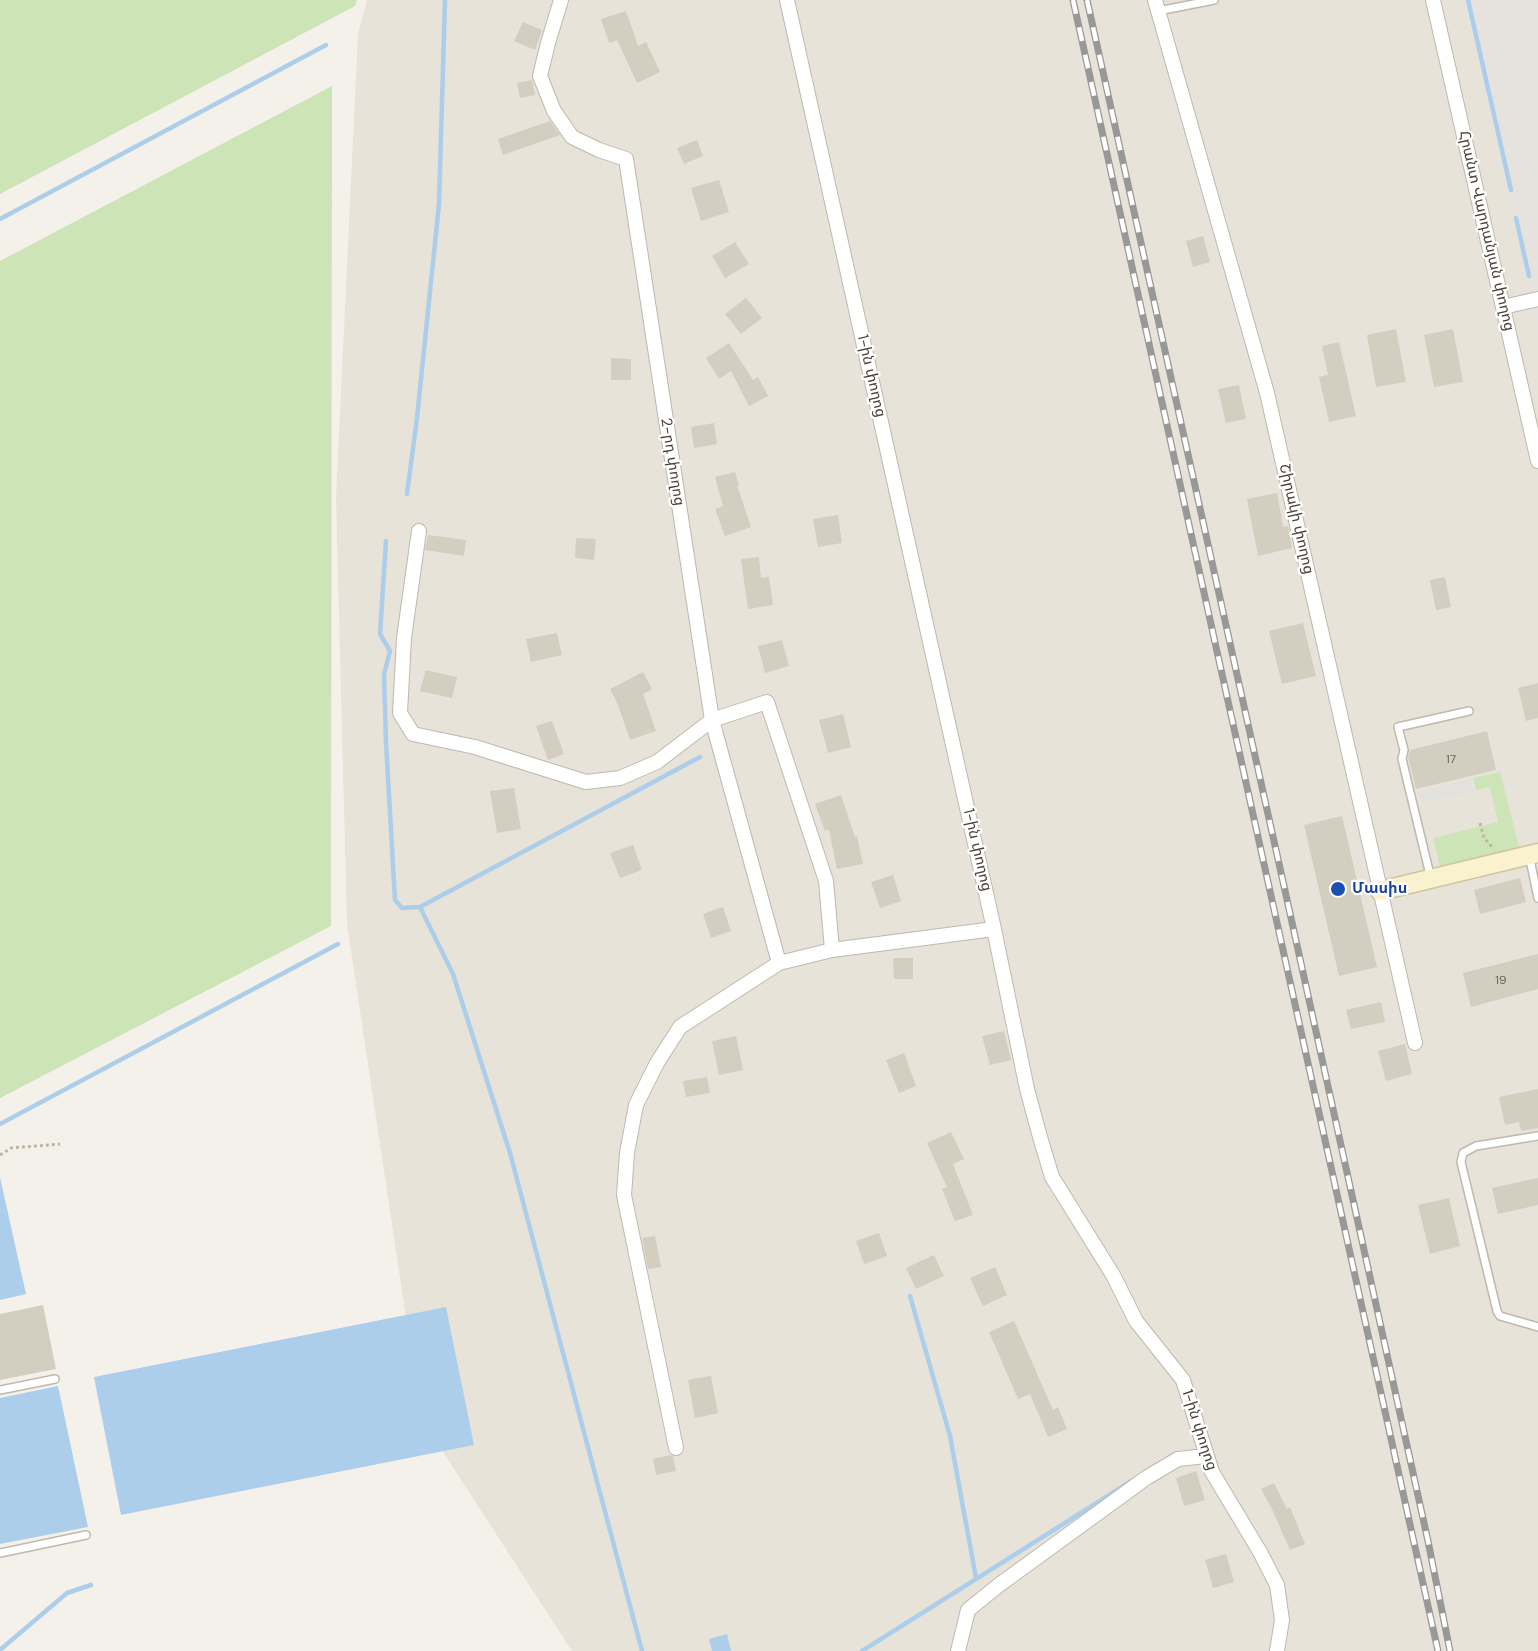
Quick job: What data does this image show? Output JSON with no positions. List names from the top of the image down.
{
  "streets": {
    "street": [
      "Հրանտ Վարդանյան փողոց",
      "1-ին փողոց",
      "2-րդ փողոց",
      "Շիրակի փողոց"
    ]
  },
  "places": ["Մասիս"],
  "house_numbers": ["17", "19"]
}
